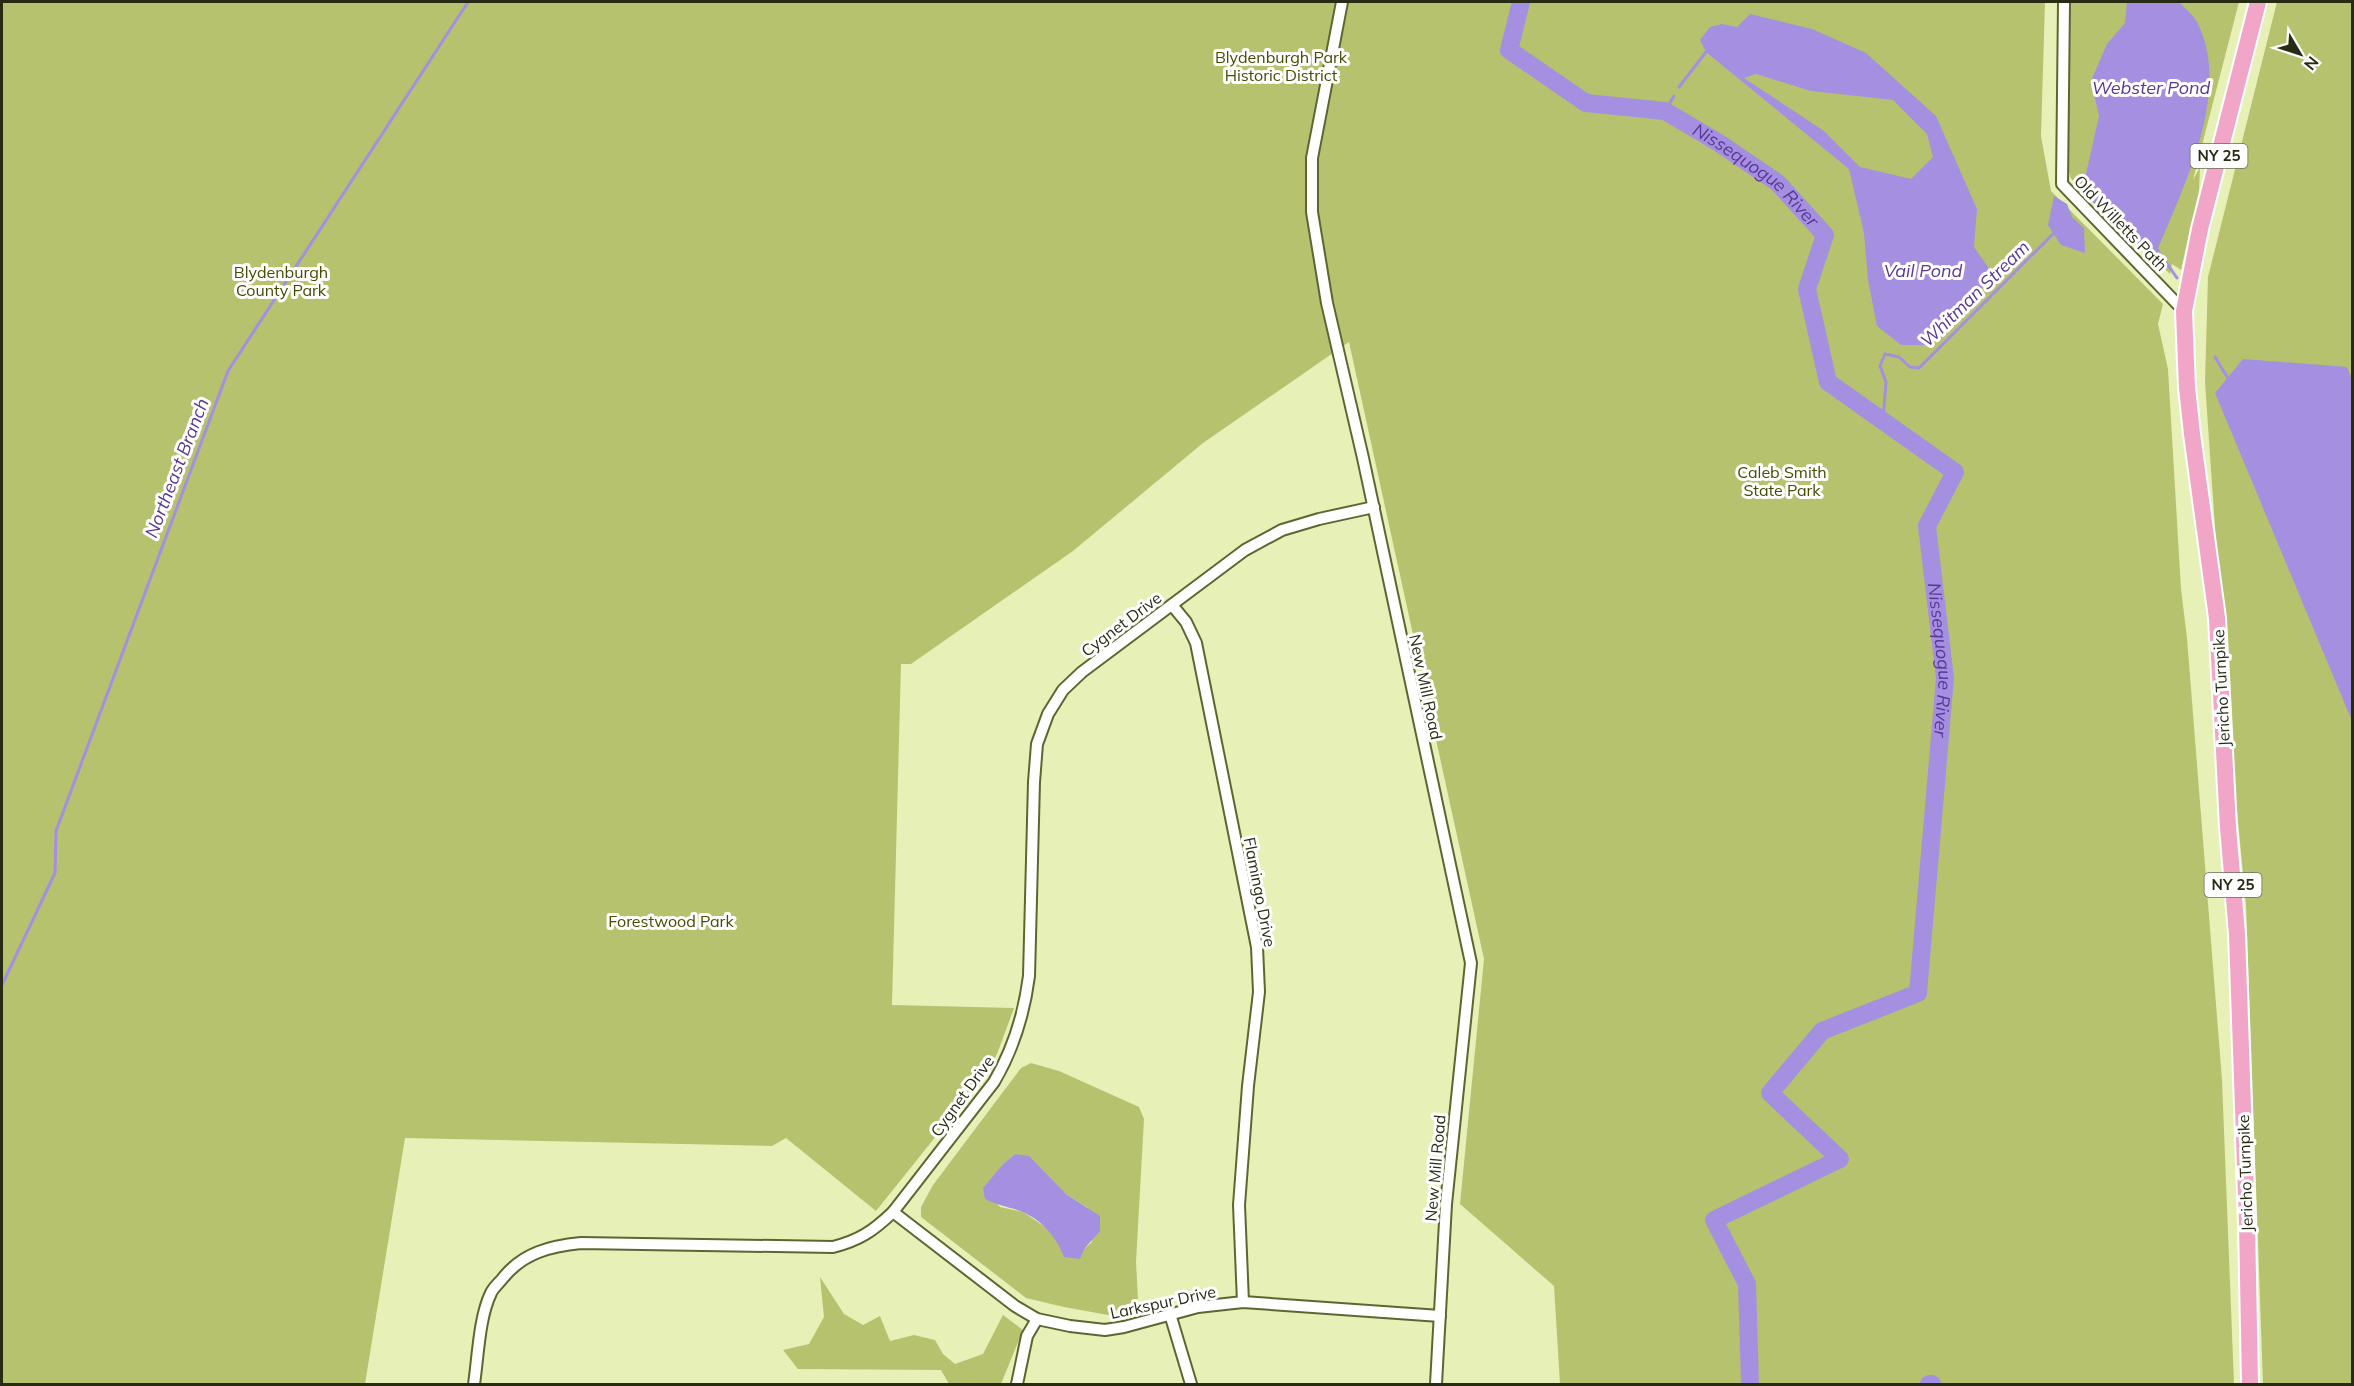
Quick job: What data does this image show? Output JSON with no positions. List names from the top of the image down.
{
  "streets": {
    "main road": ["NY 25", "Jericho Turnpike"],
    "street": [
      "Old Willetts Path",
      "Cygnet Drive",
      "New Mill Road",
      "Flamingo Drive",
      "Larkspur Drive"
    ]
  },
  "crossings": [
    ["Old Willetts Path", "Jericho Turnpike"],
    ["Cygnet Drive", "New Mill Road"],
    ["Cygnet Drive", "Flamingo Drive"],
    ["Cygnet Drive", "Larkspur Drive"],
    ["New Mill Road", "Larkspur Drive"],
    ["Flamingo Drive", "Larkspur Drive"]
  ],
  "water": [
    "Webster Pond",
    "Nissequogue River",
    "Vail Pond",
    "Whitman Stream",
    "Northeast Branch"
  ],
  "parks": [
    "Blydenburgh Park Historic District",
    "Blydenburgh County Park",
    "Caleb Smith State Park",
    "Forestwood Park"
  ],
  "north": "bottom right"
}
